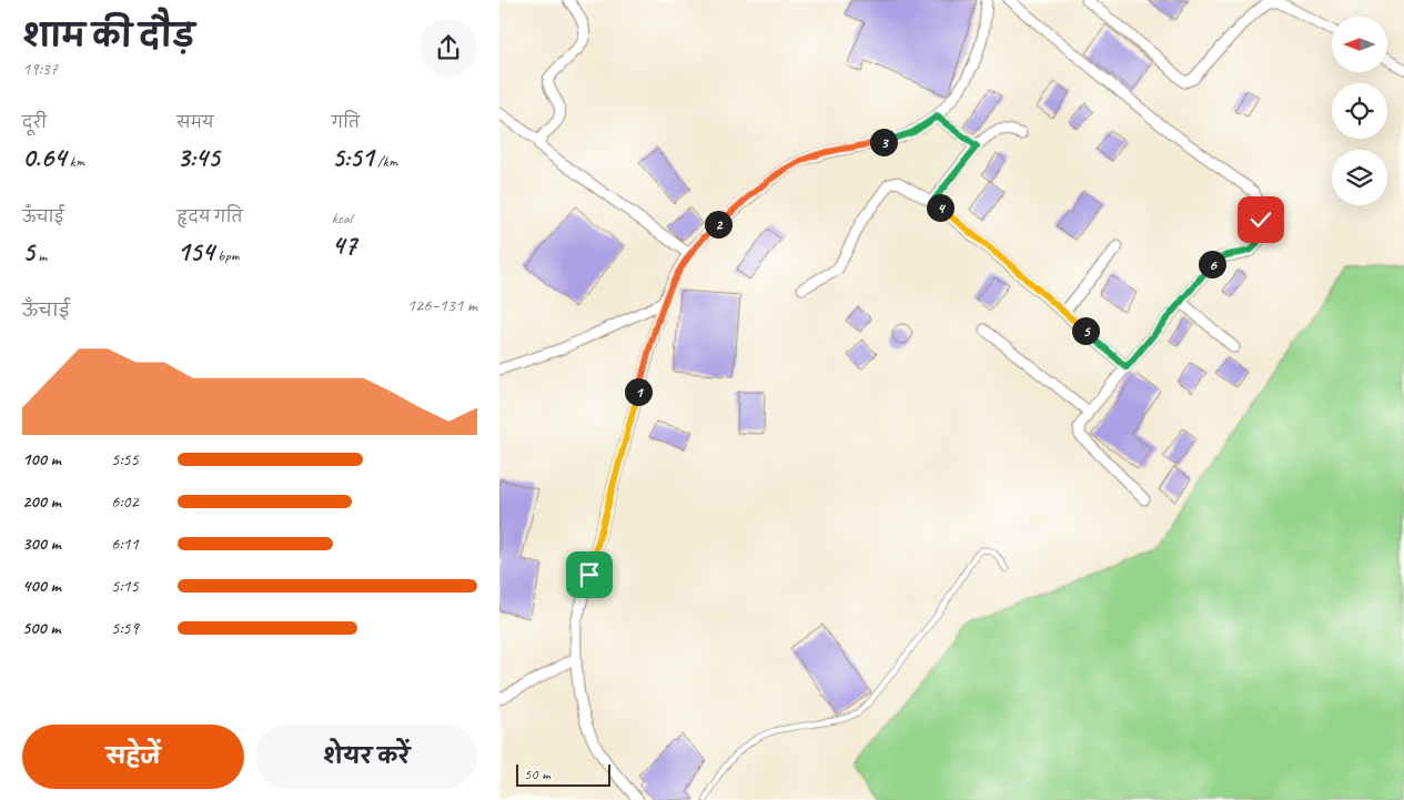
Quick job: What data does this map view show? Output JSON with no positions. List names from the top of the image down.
{
  "scale_bar": "50 m",
  "north": "left",
  "page": {
    "heading": ["शाम की दौड़", "19:37"],
    "stats": [
      ["दूरी", "0.64 km"],
      ["समय", "3:45"],
      ["गति", "5:51 /km"],
      ["ऊँचाई", "5 m"],
      ["हृदय गति", "154 bpm"],
      ["kcal", "47"]
    ],
    "pins": [
      "3",
      "4",
      "2",
      "6",
      "5",
      "1"
    ],
    "chart": ["ऊँचाई", "126–131 m"],
    "list": [
      {
        "name": "100 m",
        "note": "5:55"
      },
      {
        "name": "200 m",
        "note": "6:02"
      },
      {
        "name": "300 m",
        "note": "6:11"
      },
      {
        "name": "400 m",
        "note": "5:15"
      },
      {
        "name": "500 m",
        "note": "5:59"
      }
    ],
    "buttons": ["सहेजें", "शेयर करें"],
    "scale": "50 m"
  }
}
